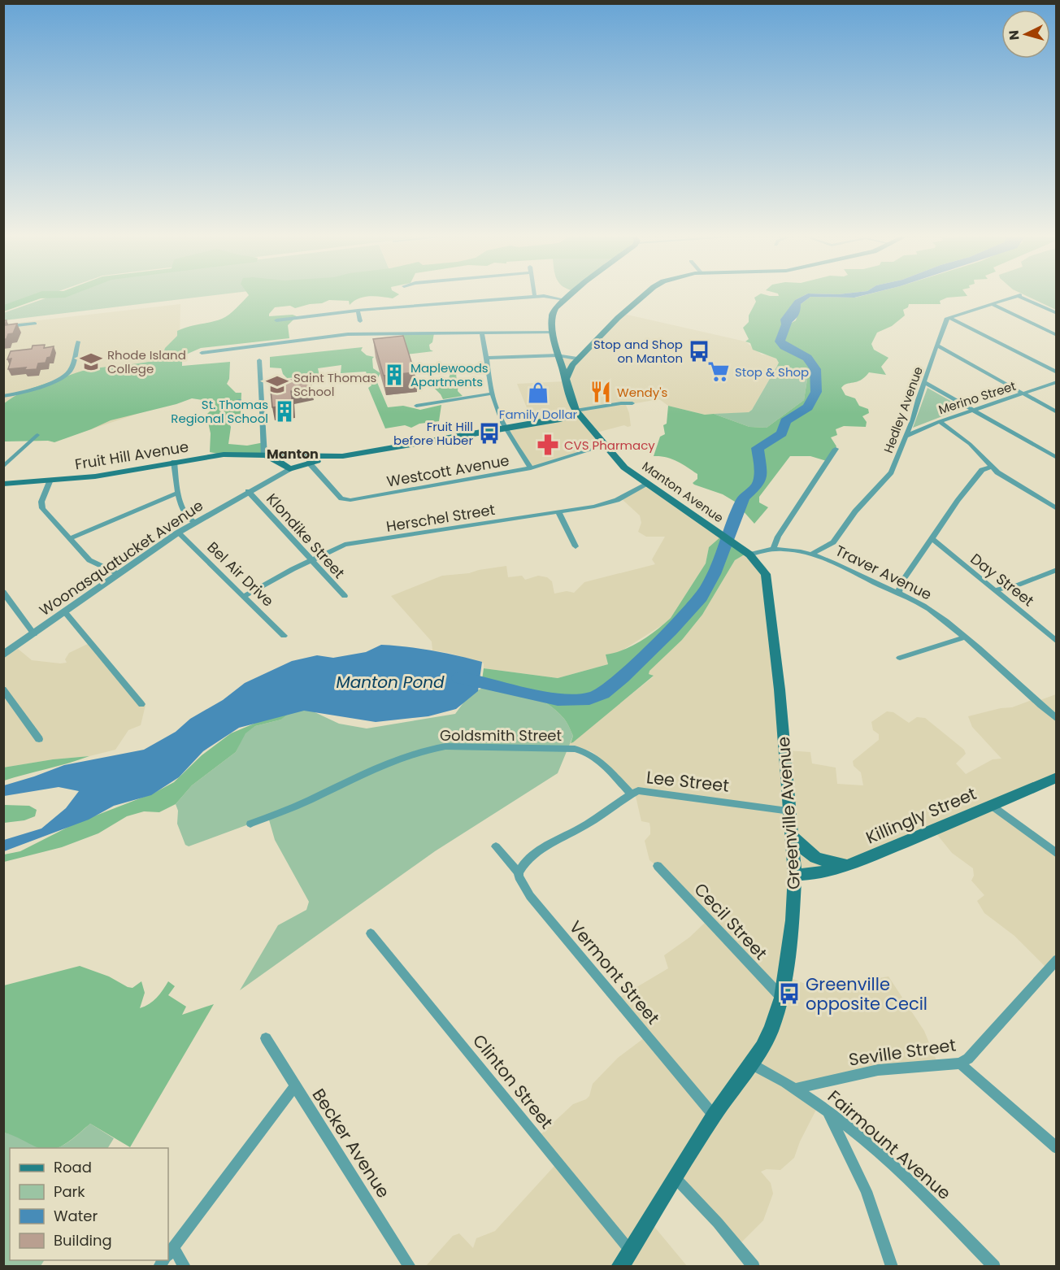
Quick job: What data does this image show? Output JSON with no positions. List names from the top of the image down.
{
  "streets": {
    "main road": [
      "Fruit Hill Avenue",
      "Manton Avenue",
      "Woonasquatucket Avenue",
      "Greenville Avenue",
      "Killingly Street"
    ],
    "street": [
      "Merino Street",
      "Hedley Avenue",
      "Westcott Avenue",
      "Herschel Street",
      "Klondike Street",
      "Traver Avenue",
      "Bel Air Drive",
      "Day Street",
      "Goldsmith Street",
      "Lee Street",
      "Cecil Street",
      "Vermont Street",
      "Seville Street",
      "Clinton Street",
      "Becker Avenue",
      "Fairmount Avenue"
    ]
  },
  "crossings": [
    ["Merino Street", "Hedley Avenue"],
    ["Hedley Avenue", "Traver Avenue"],
    ["Fruit Hill Avenue", "Westcott Avenue"],
    ["Fruit Hill Avenue", "Manton Avenue"],
    ["Fruit Hill Avenue", "Woonasquatucket Avenue"],
    ["Westcott Avenue", "Manton Avenue"],
    ["Westcott Avenue", "Woonasquatucket Avenue"],
    ["Manton Avenue", "Herschel Street"],
    ["Manton Avenue", "Traver Avenue"],
    ["Manton Avenue", "Greenville Avenue"],
    ["Herschel Street", "Klondike Street"],
    ["Herschel Street", "Bel Air Drive"],
    ["Klondike Street", "Woonasquatucket Avenue"],
    ["Woonasquatucket Avenue", "Bel Air Drive"],
    ["Traver Avenue", "Greenville Avenue"],
    ["Goldsmith Street", "Lee Street"],
    ["Lee Street", "Greenville Avenue"],
    ["Lee Street", "Vermont Street"],
    ["Greenville Avenue", "Killingly Street"],
    ["Greenville Avenue", "Cecil Street"],
    ["Greenville Avenue", "Vermont Street"],
    ["Greenville Avenue", "Clinton Street"],
    ["Greenville Avenue", "Fairmount Avenue"],
    ["Seville Street", "Fairmount Avenue"]
  ],
  "districts": ["Manton"],
  "water": ["Manton Pond"],
  "places": {
    "bus stop": ["Stop and Shop on Manton", "Fruit Hill before Huber", "Greenville opposite Cecil"],
    "school or university": ["Rhode Island College", "Saint Thomas School"],
    "supermarket": ["Stop & Shop"],
    "building": ["Maplewoods Apartments", "St. Thomas Regional School"],
    "restaurant": ["Wendy's"],
    "shop": ["Family Dollar"],
    "pharmacy": ["CVS Pharmacy"]
  },
  "legend": [
    "Road",
    "Park",
    "Water",
    "Building"
  ],
  "north": "left"
}
